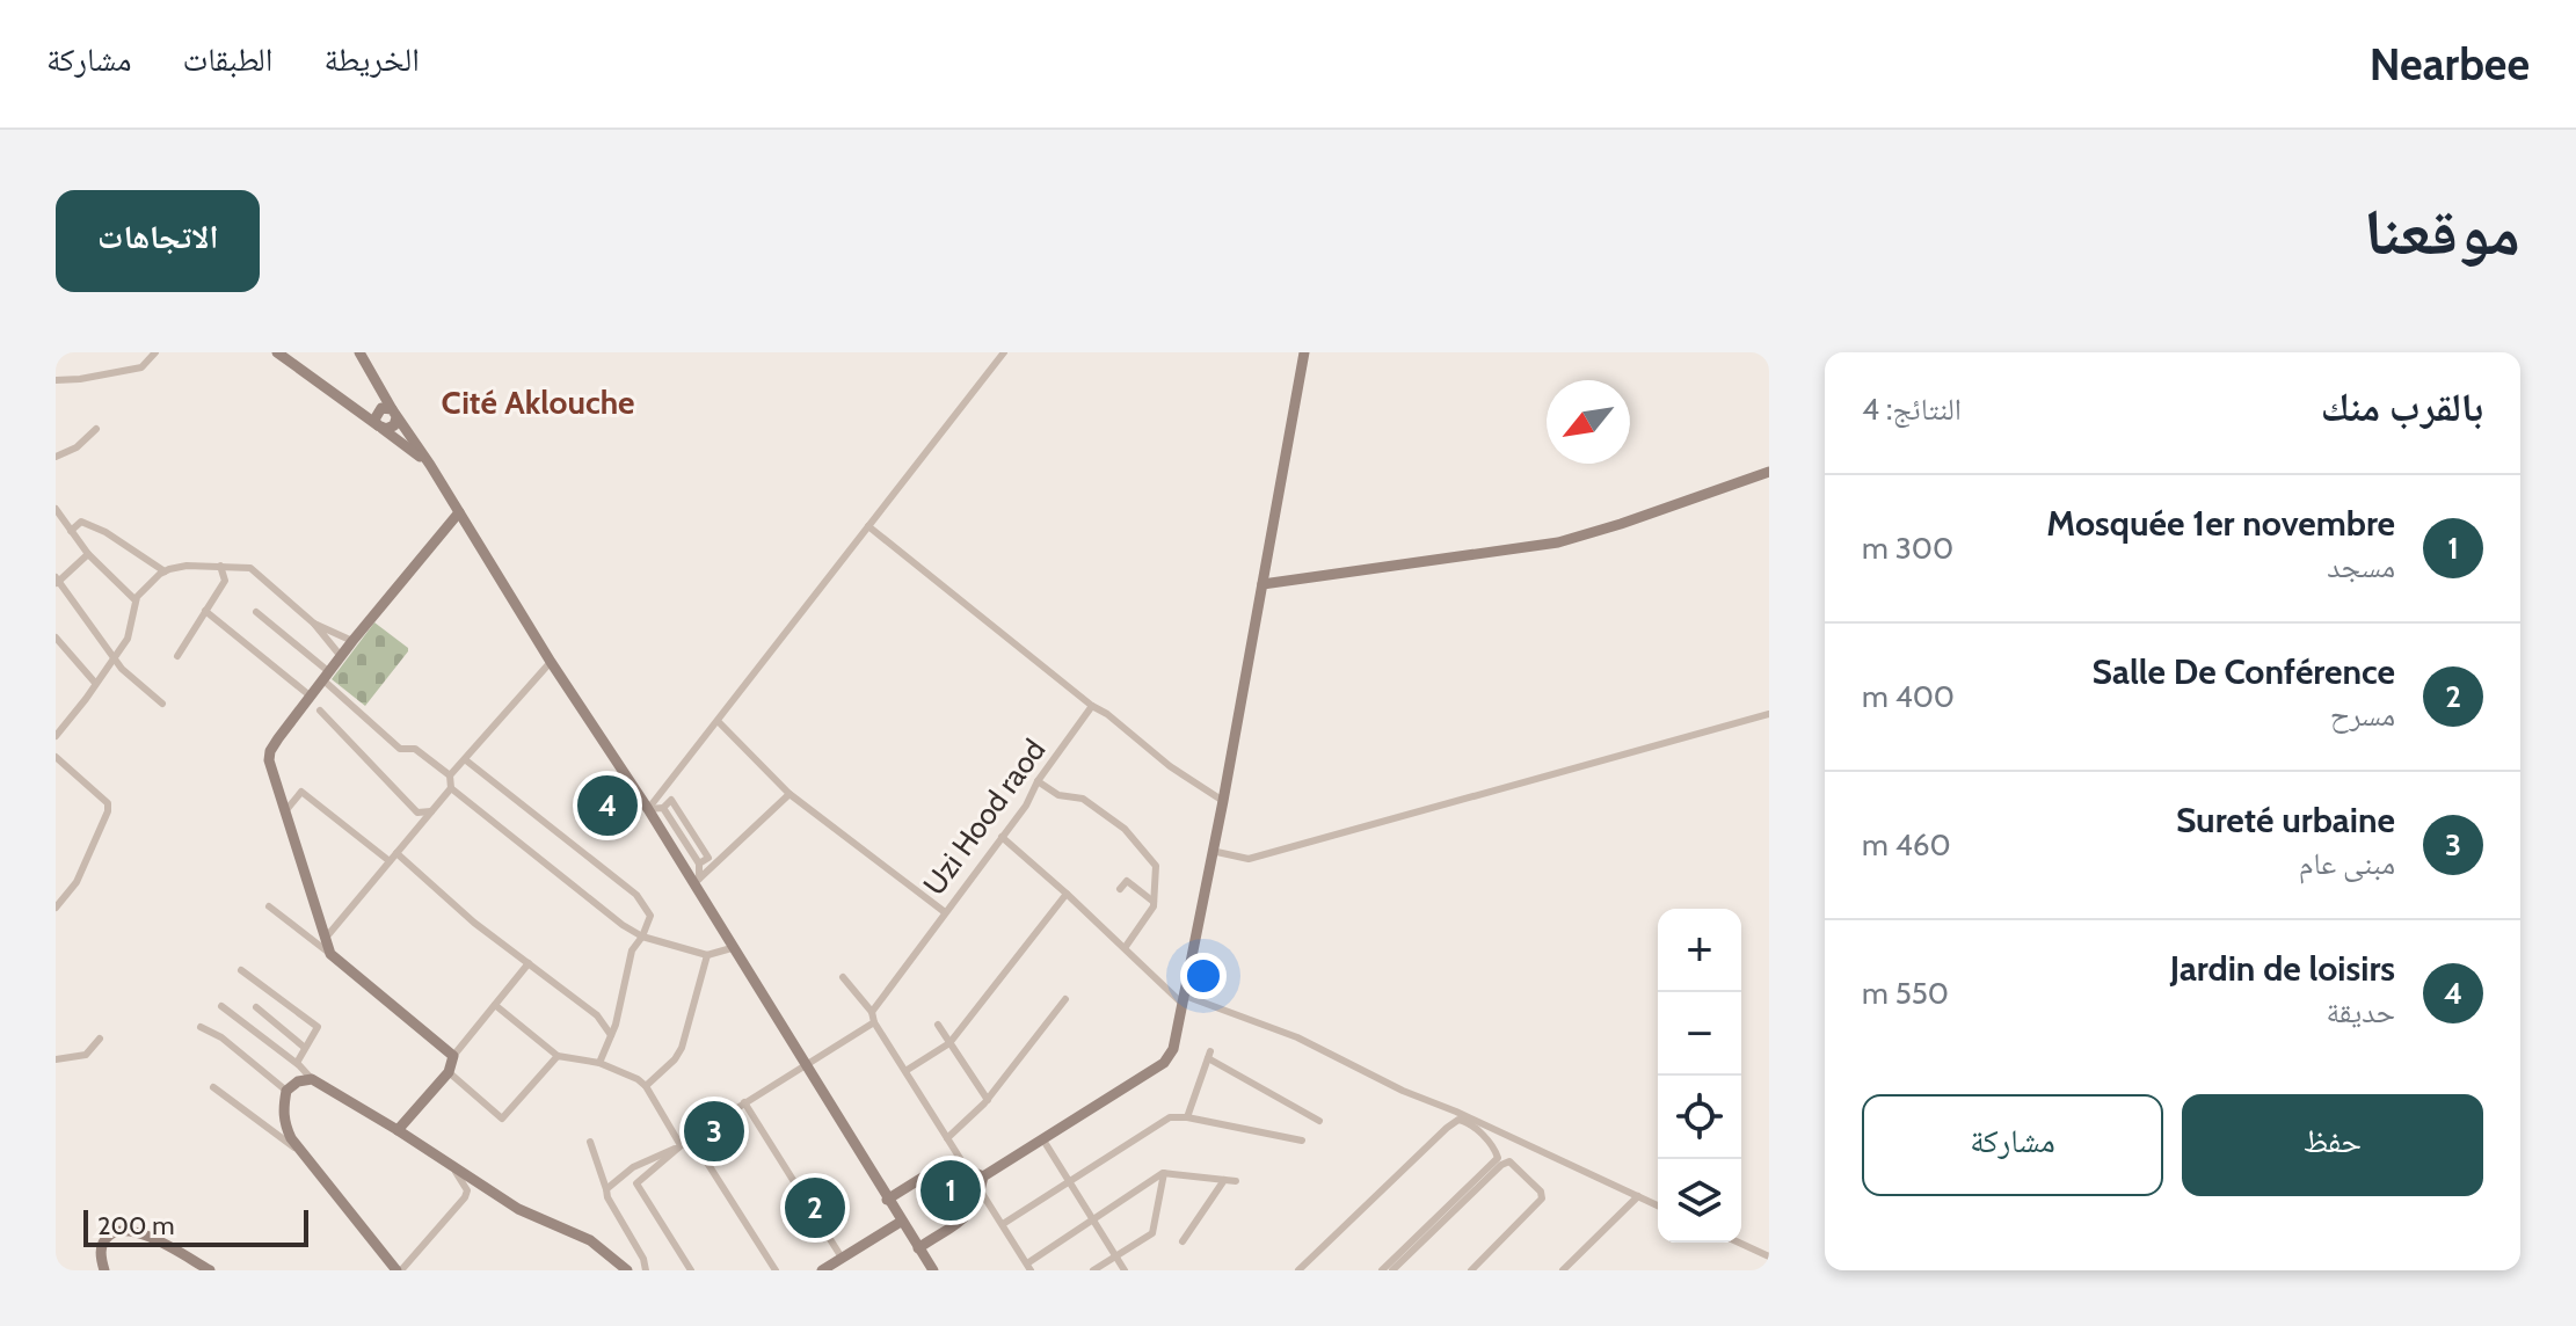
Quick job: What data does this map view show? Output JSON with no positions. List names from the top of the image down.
{
  "streets": {
    "street": ["Uzi Hood raod"]
  },
  "districts": ["Cité Aklouche"],
  "scale_bar": "200 m",
  "north": "bottom left",
  "page": {
    "header": "Nearbee",
    "nav": ["الخريطة", "الطبقات", "مشاركة"],
    "title": "موقعنا",
    "buttons": [
      "الاتجاهات",
      ["حفظ", "مشاركة"]
    ],
    "heading": ["بالقرب منك", "النتائج: 4"],
    "list": [
      {
        "mark": "1",
        "name": "Mosquée 1er novembre",
        "note": "مسجد",
        "value": "300 m"
      },
      {
        "mark": "2",
        "name": "Salle De Conférence",
        "note": "مسرح",
        "value": "400 m"
      },
      {
        "mark": "3",
        "name": "Sureté urbaine",
        "note": "مبنى عام",
        "value": "460 m"
      },
      {
        "mark": "4",
        "name": "Jardin de loisirs",
        "note": "حديقة",
        "value": "550 m"
      }
    ],
    "pins": [
      "4",
      "3",
      "1",
      "2"
    ],
    "map_buttons": ["+", "−"],
    "scale": "200 m"
  }
}
